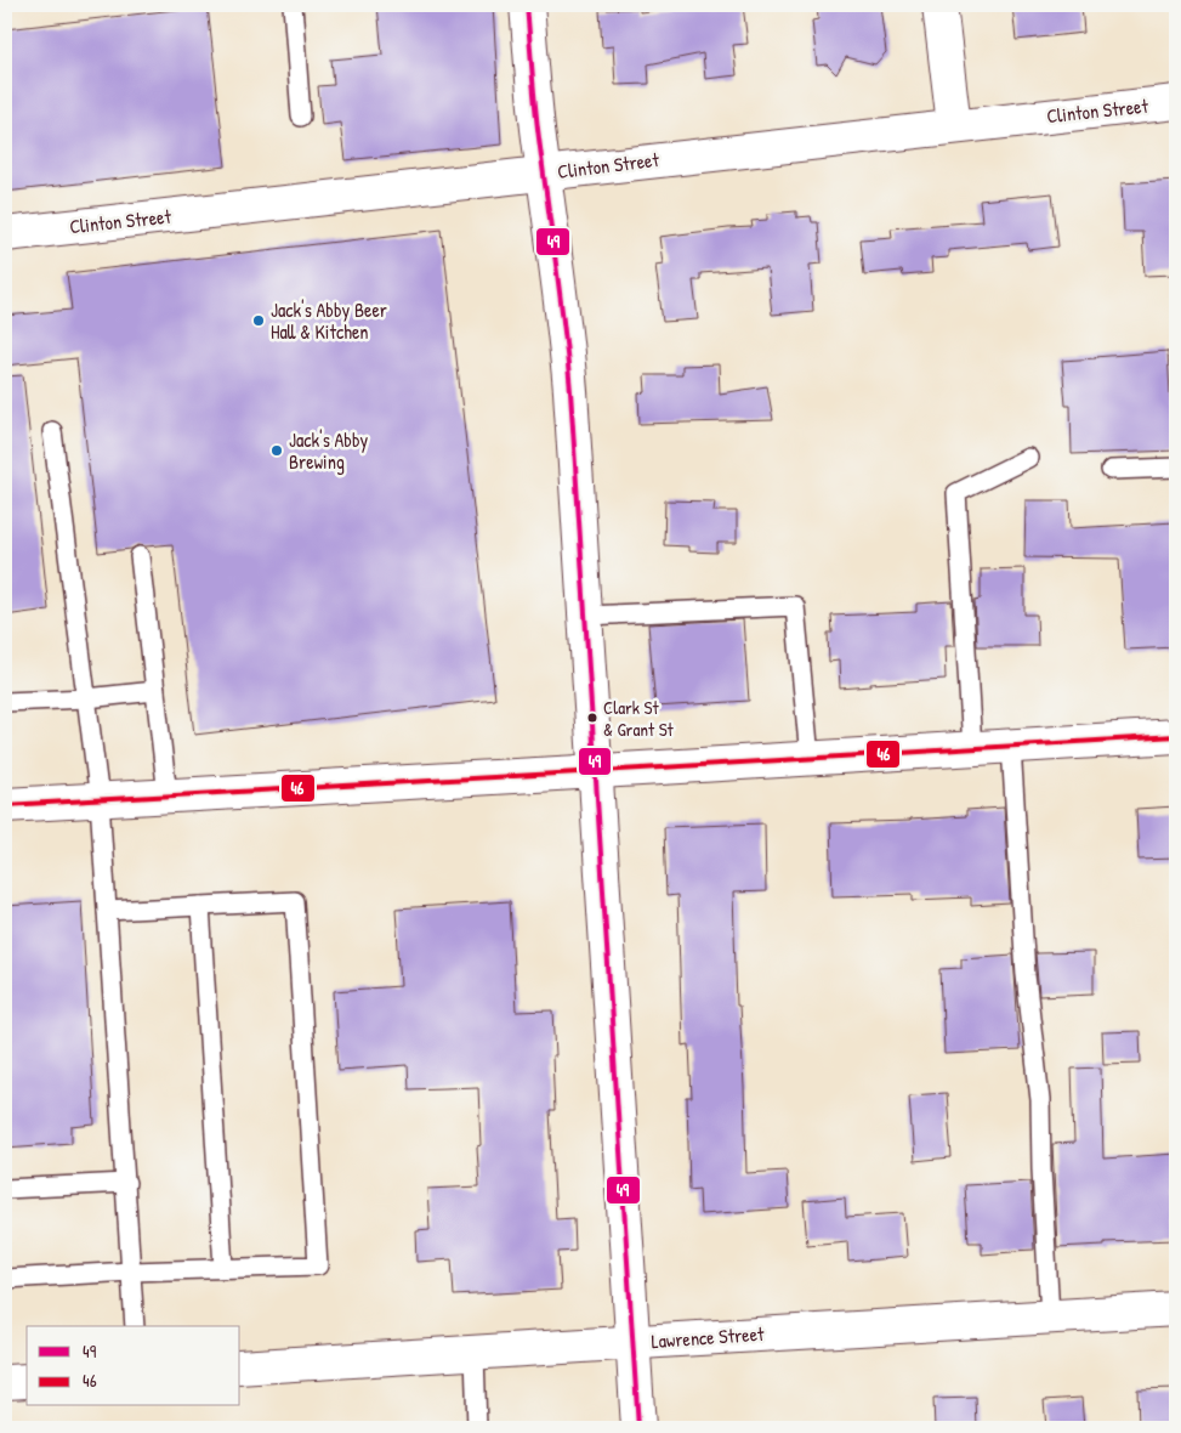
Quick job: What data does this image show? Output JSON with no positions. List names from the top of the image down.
{
  "streets": {
    "street": ["Clinton Street", "Lawrence Street"]
  },
  "places": ["Jack's Abby Beer Hall & Kitchen", "Jack's Abby Brewing", "Clark St & Grant St"],
  "lines": ["transit line 49", "transit line 46"],
  "legend": ["49", "46"]
}
